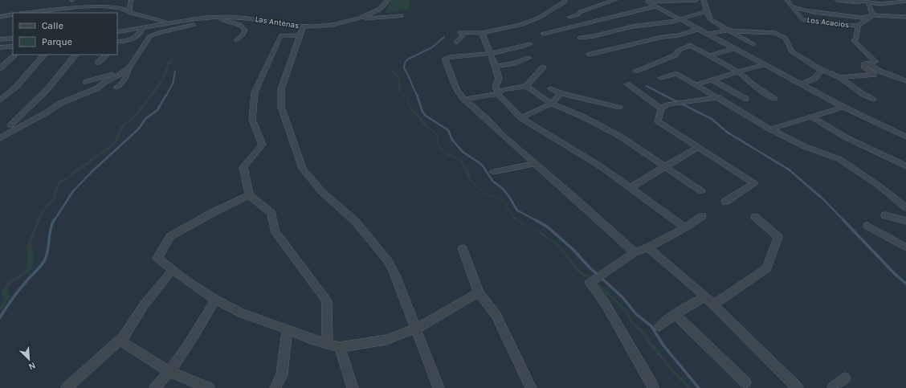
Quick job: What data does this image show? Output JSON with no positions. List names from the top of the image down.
{
  "streets": {
    "street": ["Las Antenas", "Los Acacios"]
  },
  "legend": ["Calle", "Parque"],
  "north": "bottom right"
}
